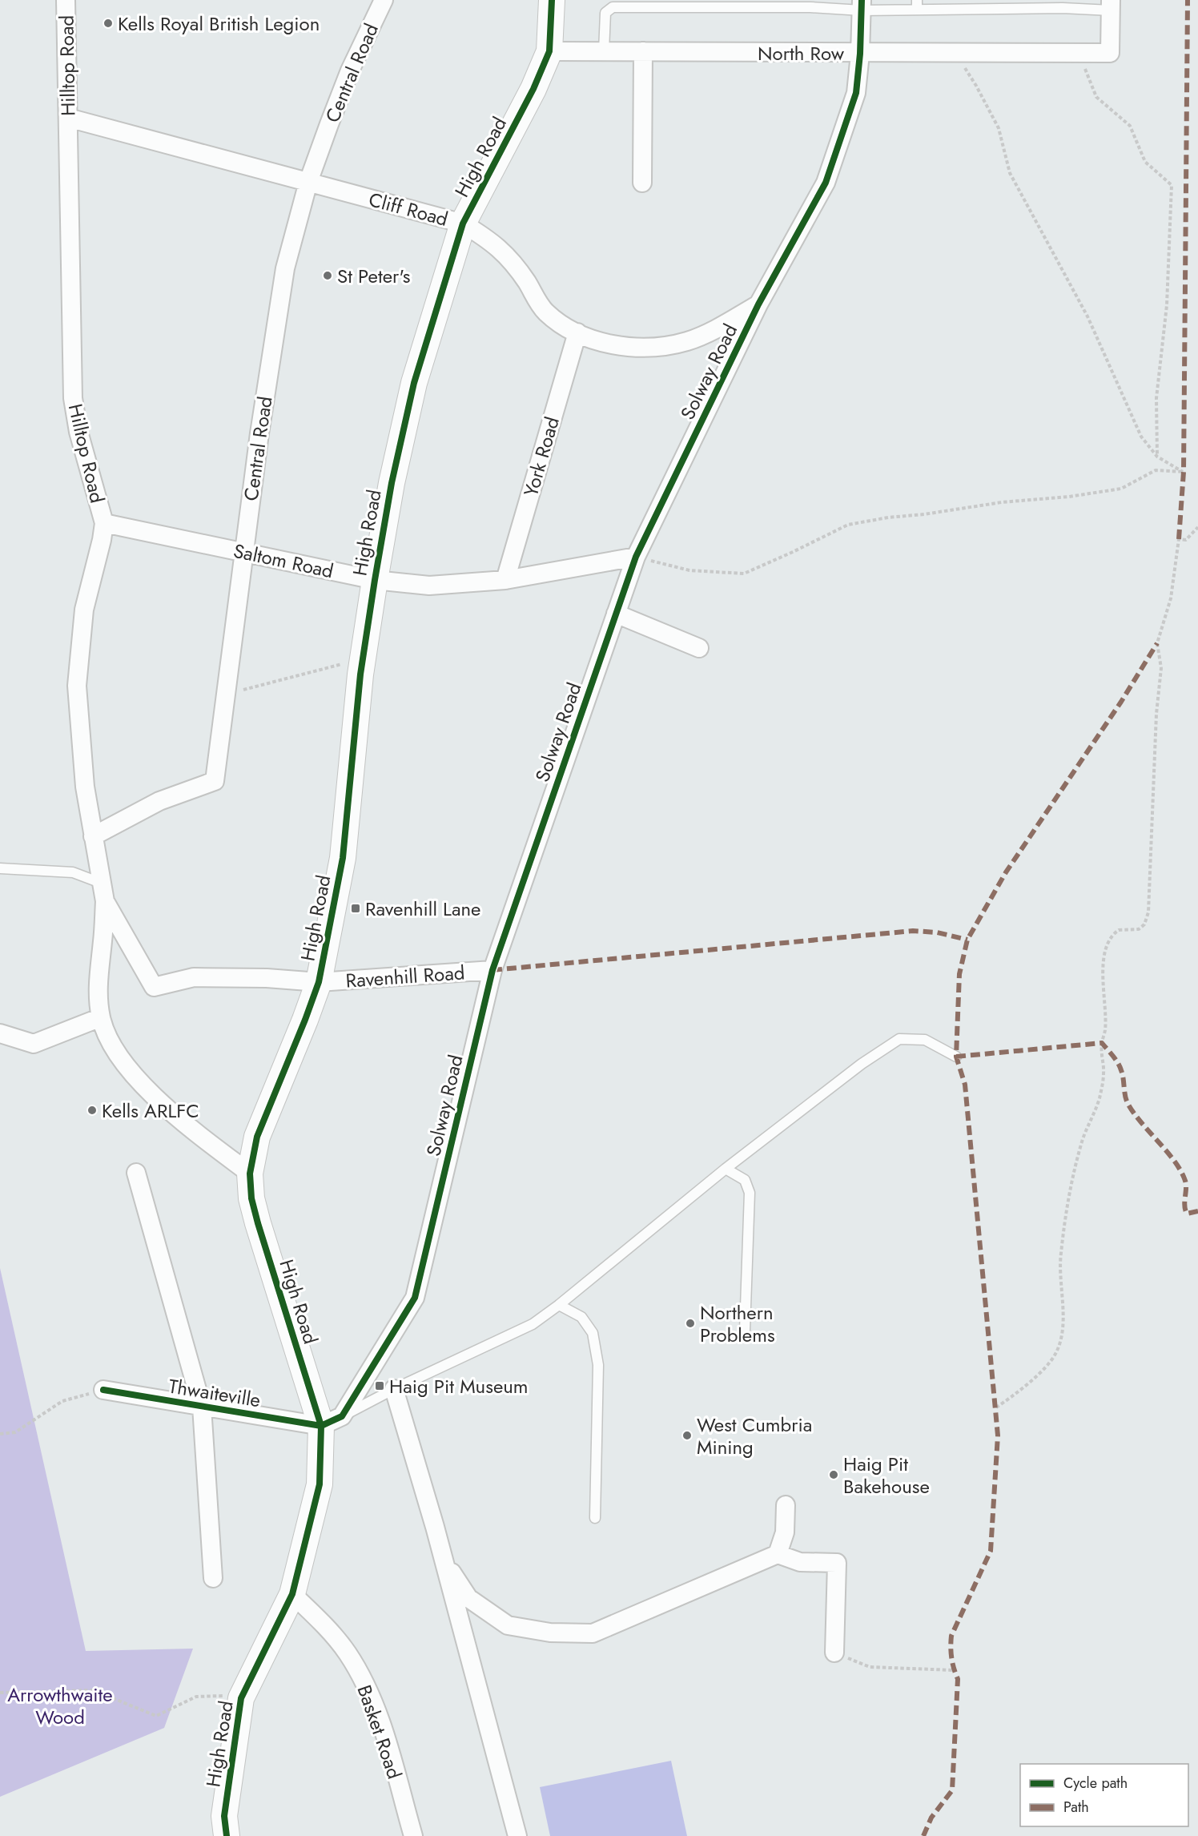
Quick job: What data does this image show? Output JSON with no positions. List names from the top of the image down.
{
  "streets": {
    "street": [
      "North Row",
      "Hilltop Road",
      "Central Road",
      "High Road",
      "Cliff Road",
      "Solway Road",
      "York Road",
      "Saltom Road",
      "Ravenhill Road",
      "Thwaiteville",
      "Basket Road"
    ]
  },
  "crossings": [
    ["North Row", "High Road"],
    ["North Row", "Solway Road"],
    ["Hilltop Road", "Central Road"],
    ["Hilltop Road", "High Road"],
    ["Hilltop Road", "Cliff Road"],
    ["Hilltop Road", "Saltom Road"],
    ["Hilltop Road", "Ravenhill Road"],
    ["Central Road", "Cliff Road"],
    ["Central Road", "Saltom Road"],
    ["High Road", "Cliff Road"],
    ["High Road", "Solway Road"],
    ["High Road", "Saltom Road"],
    ["High Road", "Ravenhill Road"],
    ["High Road", "Thwaiteville"],
    ["High Road", "Basket Road"],
    ["Cliff Road", "Solway Road"],
    ["Cliff Road", "York Road"],
    ["Solway Road", "Saltom Road"],
    ["Solway Road", "Ravenhill Road"],
    ["Solway Road", "Thwaiteville"],
    ["York Road", "Saltom Road"]
  ],
  "parks": ["Arrowthwaite Wood"],
  "places": {
    "other": [
      "Kells Royal British Legion",
      "St Peter's",
      "Kells ARLFC",
      "Northern Problems",
      "West Cumbria Mining",
      "Haig Pit Bakehouse"
    ],
    "transit": ["Ravenhill Lane", "Haig Pit Museum"]
  },
  "legend": ["Cycle path", "Path"]
}
